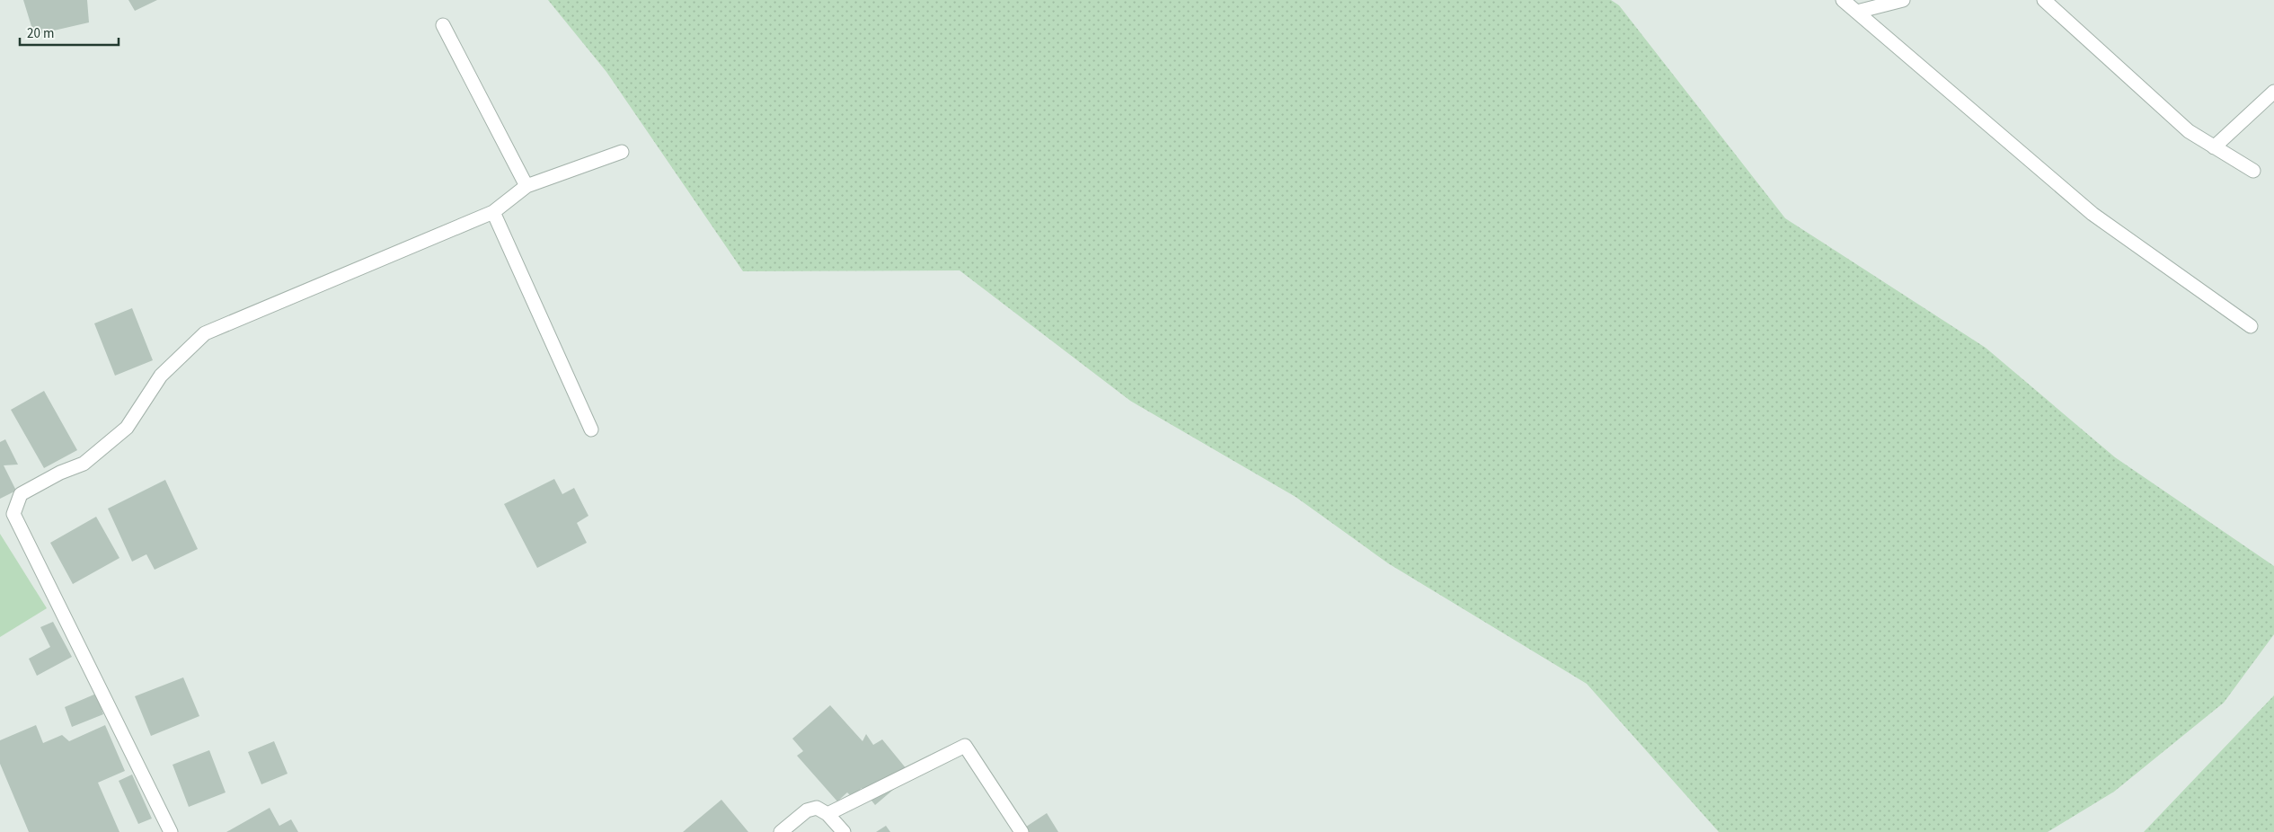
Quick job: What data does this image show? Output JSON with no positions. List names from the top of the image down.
{
  "scale_bar": "20 m"
}
